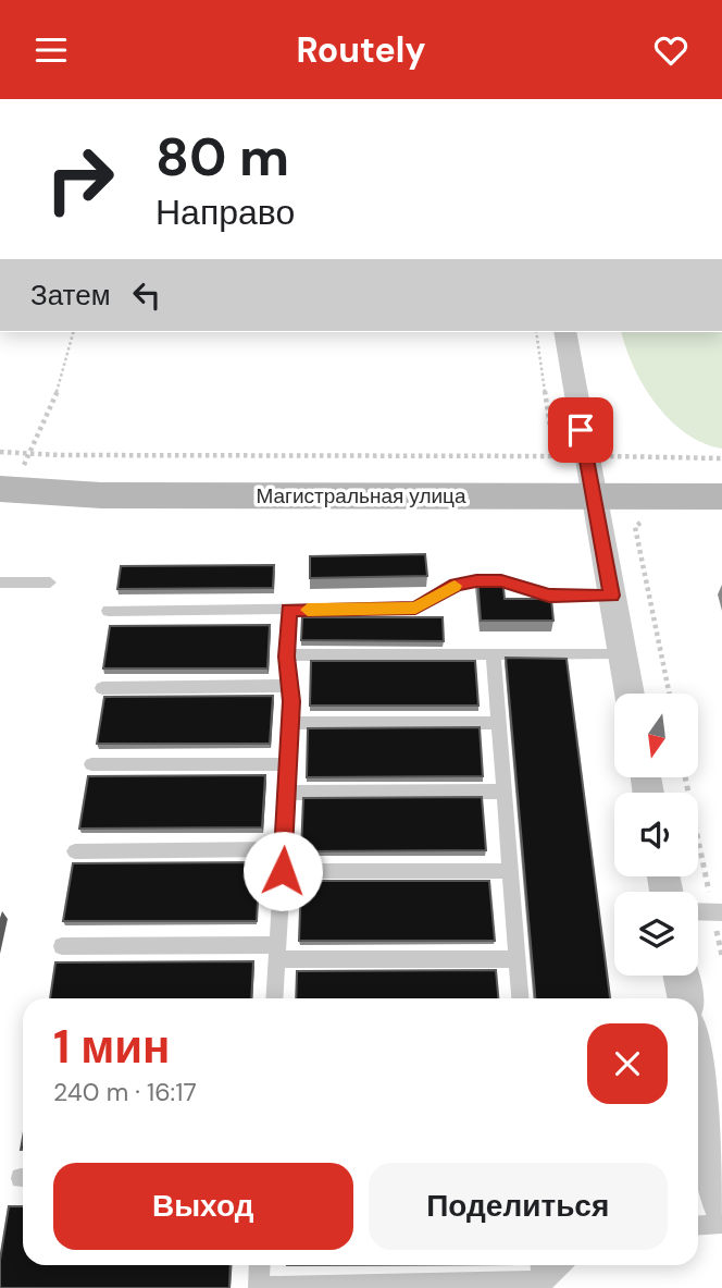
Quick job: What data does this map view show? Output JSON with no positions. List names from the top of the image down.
{
  "streets": {
    "main road": ["Магистральная улица"]
  },
  "north": "bottom",
  "page": {
    "header": "Routely",
    "turn": ["80 m", "Направо"],
    "then": "Затем",
    "heading": ["1 мин", "240 m · 16:17"],
    "buttons": ["Выход", "Поделиться"]
  }
}
